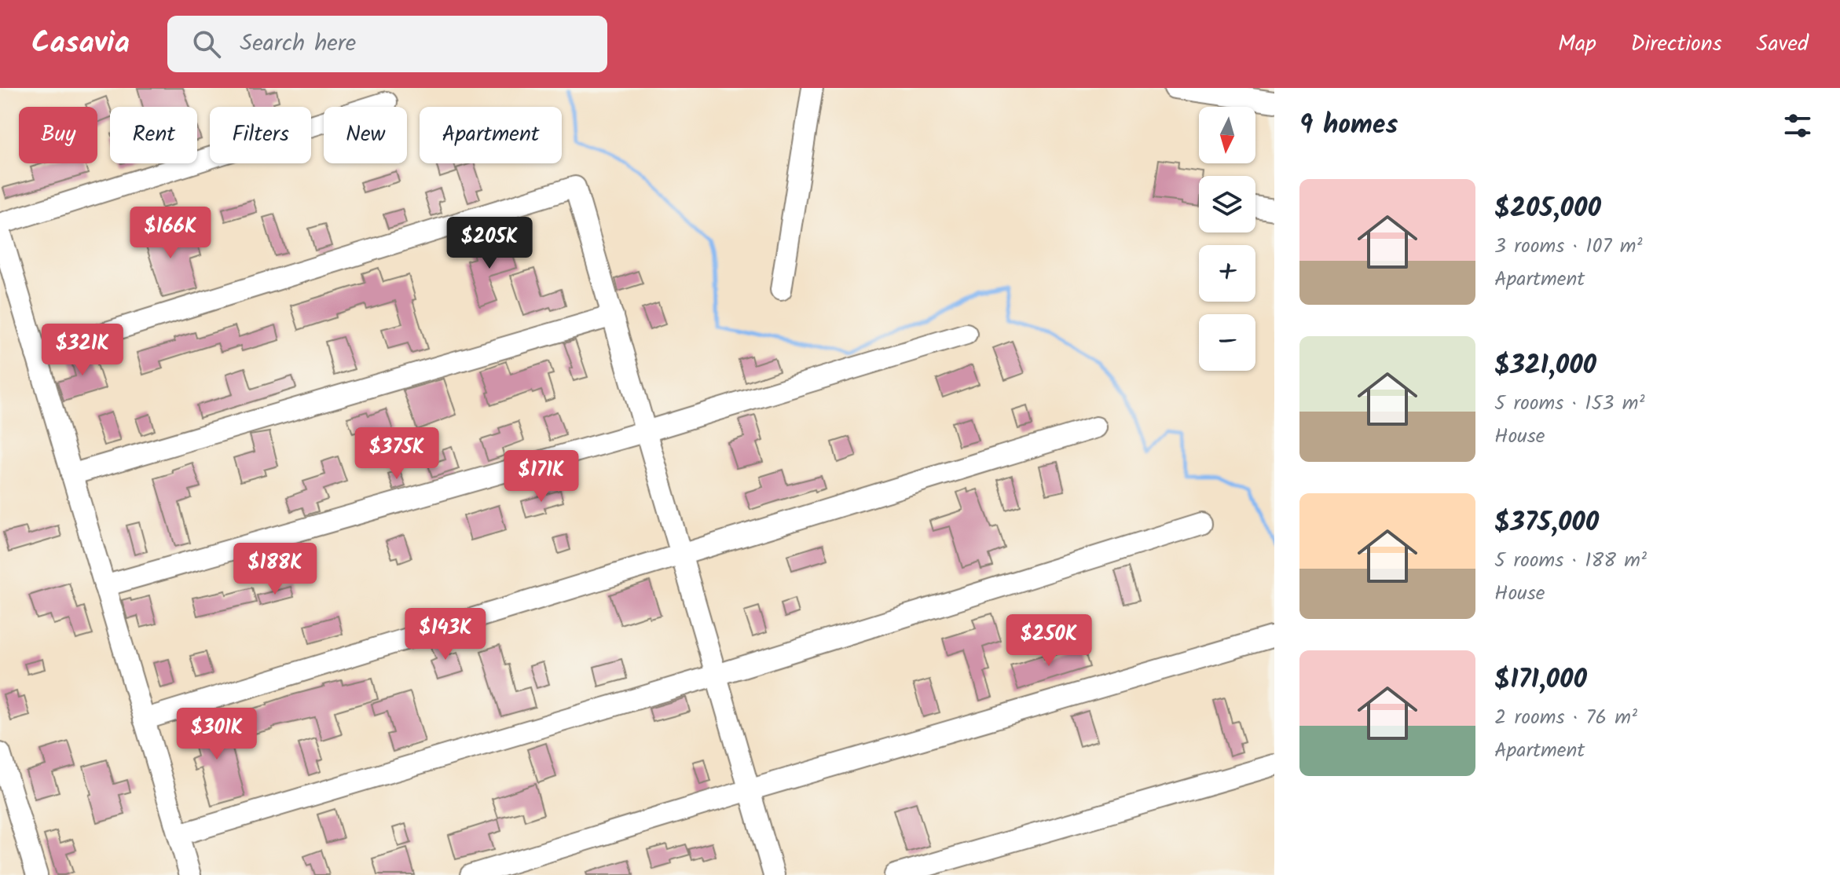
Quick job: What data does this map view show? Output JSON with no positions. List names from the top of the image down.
{
  "north": "bottom",
  "page": {
    "header": "Casavia",
    "search": "Search here",
    "nav": ["Map", "Directions", "Saved"],
    "heading": "9 homes",
    "map_buttons": ["+", "−"],
    "chip": [
      "Buy",
      "Rent",
      "Filters",
      "New",
      "Apartment"
    ],
    "list": [
      {
        "name": "$205,000",
        "note": "3 rooms · 107 m² · Apartment"
      },
      {
        "name": "$321,000",
        "note": "5 rooms · 153 m² · House"
      },
      {
        "name": "$375,000",
        "note": "5 rooms · 188 m² · House"
      },
      {
        "name": "$171,000",
        "note": "2 rooms · 76 m² · Apartment"
      }
    ],
    "price": [
      "$166K",
      "$205K",
      "$321K",
      "$375K",
      "$171K",
      "$188K",
      "$143K",
      "$250K",
      "$301K"
    ]
  }
}
